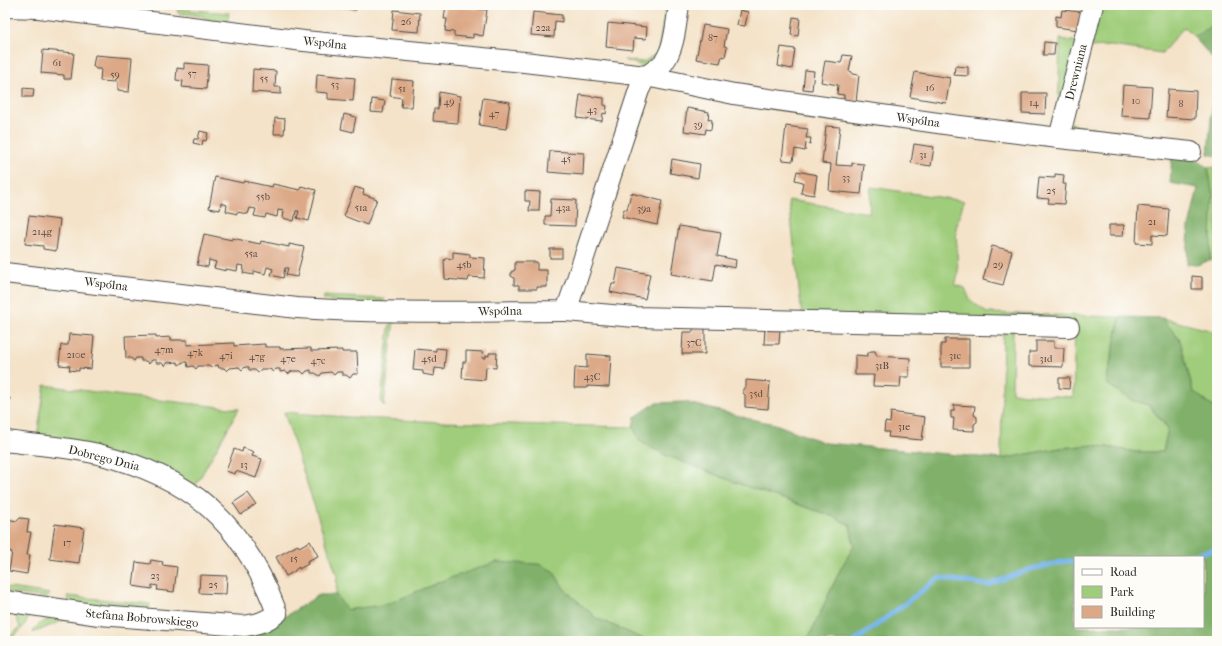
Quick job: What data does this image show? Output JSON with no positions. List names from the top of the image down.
{
  "streets": {
    "street": [
      "Wspólna",
      "Drewniana",
      "Dobrego Dnia",
      "Stefana Bobrowskiego"
    ]
  },
  "crossings": [
    ["Wspólna", "Drewniana"],
    ["Dobrego Dnia", "Stefana Bobrowskiego"]
  ],
  "house_numbers": [
    "26",
    "22a",
    "87",
    "61",
    "57",
    "59",
    "55",
    "53",
    "16",
    "51",
    "10",
    "49",
    "14",
    "8",
    "43",
    "47",
    "39",
    "31",
    "45",
    "33",
    "25",
    "55b",
    "51a",
    "43a",
    "39a",
    "21",
    "214g",
    "55a",
    "45b",
    "29",
    "37C",
    "47m",
    "47k",
    "210e",
    "47i",
    "31c",
    "47g",
    "47e",
    "45d",
    "31d",
    "47c",
    "31B",
    "43C",
    "35d",
    "31e",
    "13",
    "17",
    "15",
    "23",
    "25"
  ],
  "legend": ["Road", "Park", "Building"]
}
